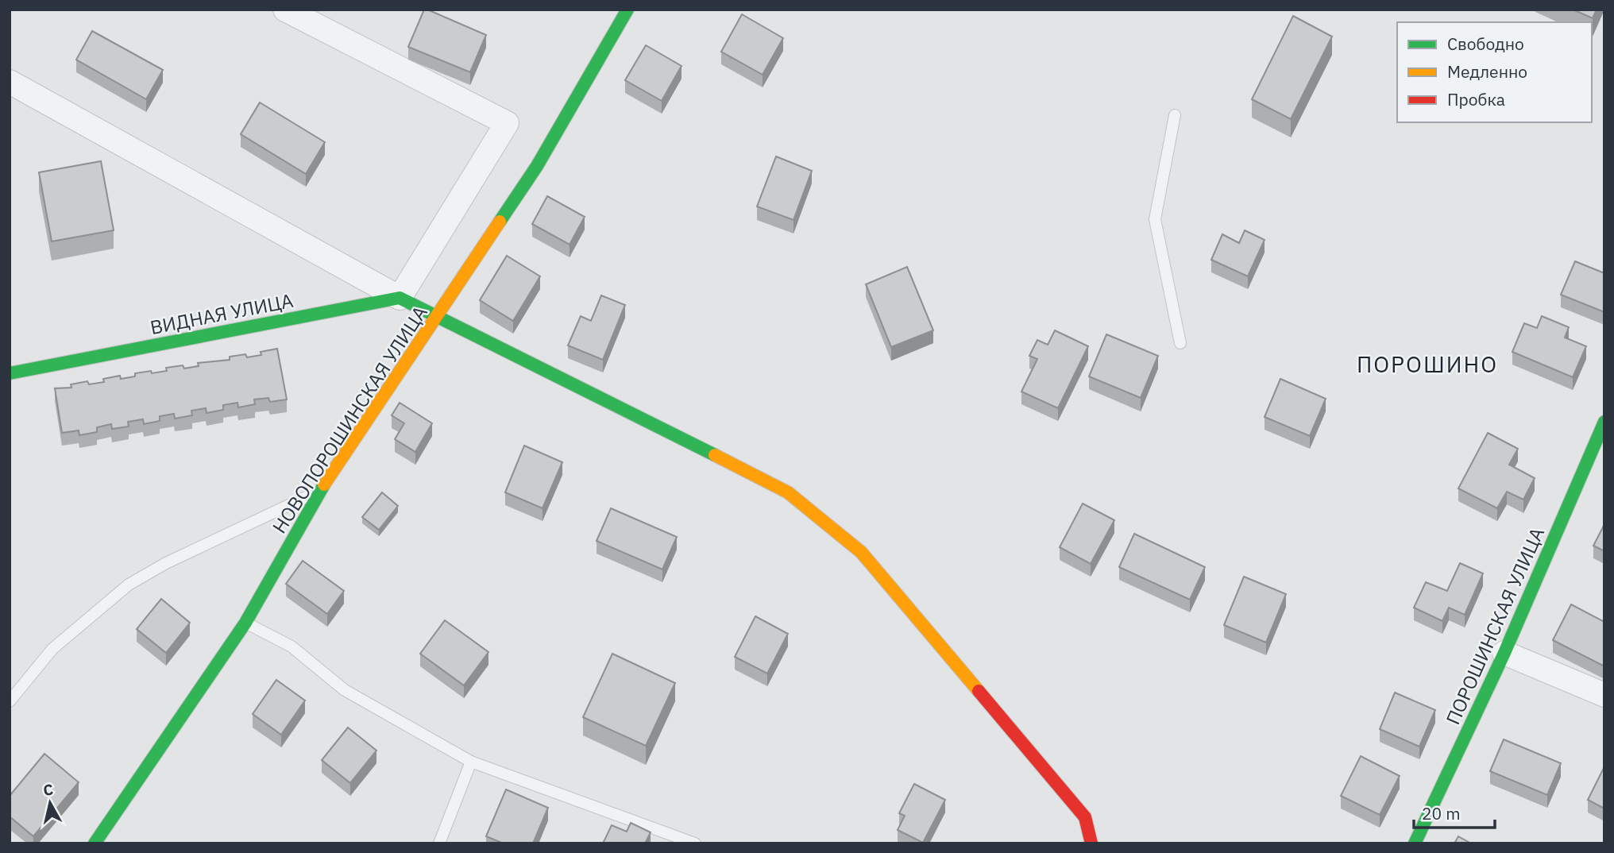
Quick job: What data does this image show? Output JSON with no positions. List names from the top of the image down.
{
  "streets": {
    "street": ["ВИДНАЯ УЛИЦА", "НОВОПОРОШИНСКАЯ УЛИЦА", "ПОРОШИНСКАЯ УЛИЦА"]
  },
  "districts": ["ПОРОШИНО"],
  "legend": ["Свободно", "Медленно", "Пробка"],
  "scale_bar": "20 m",
  "north": "top"
}
